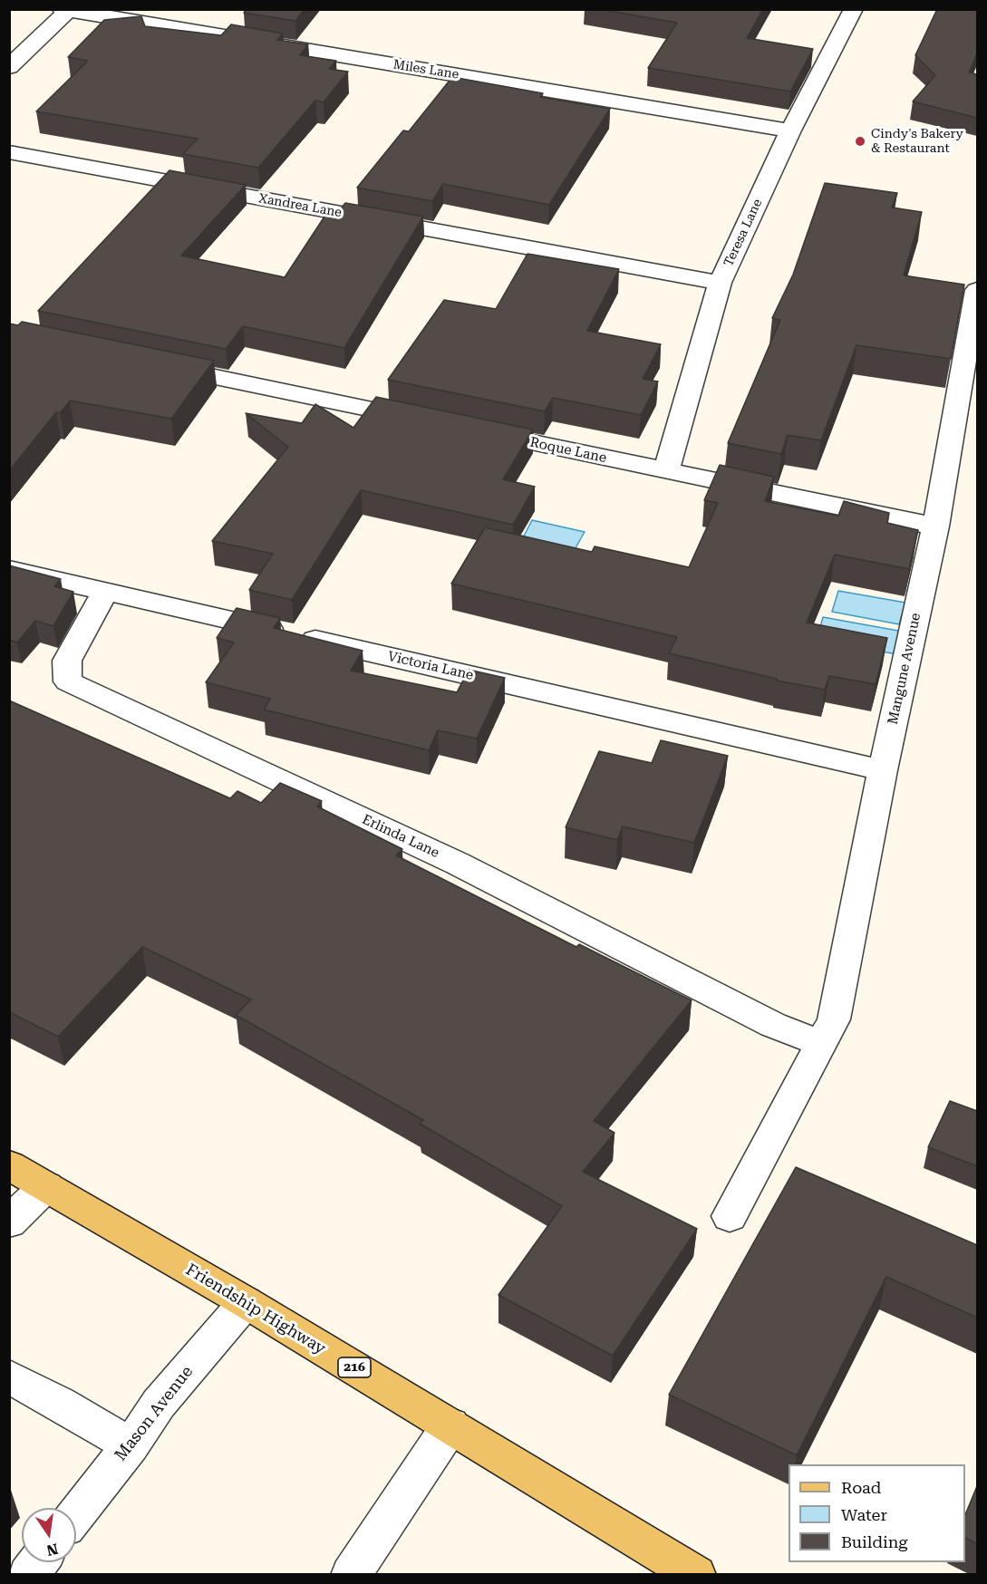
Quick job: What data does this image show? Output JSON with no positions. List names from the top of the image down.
{
  "streets": {
    "main road": ["Friendship Highway", "216"],
    "street": [
      "Miles Lane",
      "Xandrea Lane",
      "Teresa Lane",
      "Roque Lane",
      "Victoria Lane",
      "Mangune Avenue",
      "Erlinda Lane",
      "Mason Avenue"
    ]
  },
  "crossings": [
    ["Miles Lane", "Teresa Lane"],
    ["Xandrea Lane", "Teresa Lane"],
    ["Teresa Lane", "Roque Lane"],
    ["Roque Lane", "Mangune Avenue"],
    ["Victoria Lane", "Mangune Avenue"],
    ["Victoria Lane", "Erlinda Lane"],
    ["Mangune Avenue", "Erlinda Lane"],
    ["Friendship Highway", "Mason Avenue"]
  ],
  "places": ["Cindy's Bakery & Restaurant"],
  "legend": ["Road", "Water", "Building"],
  "north": "bottom"
}
